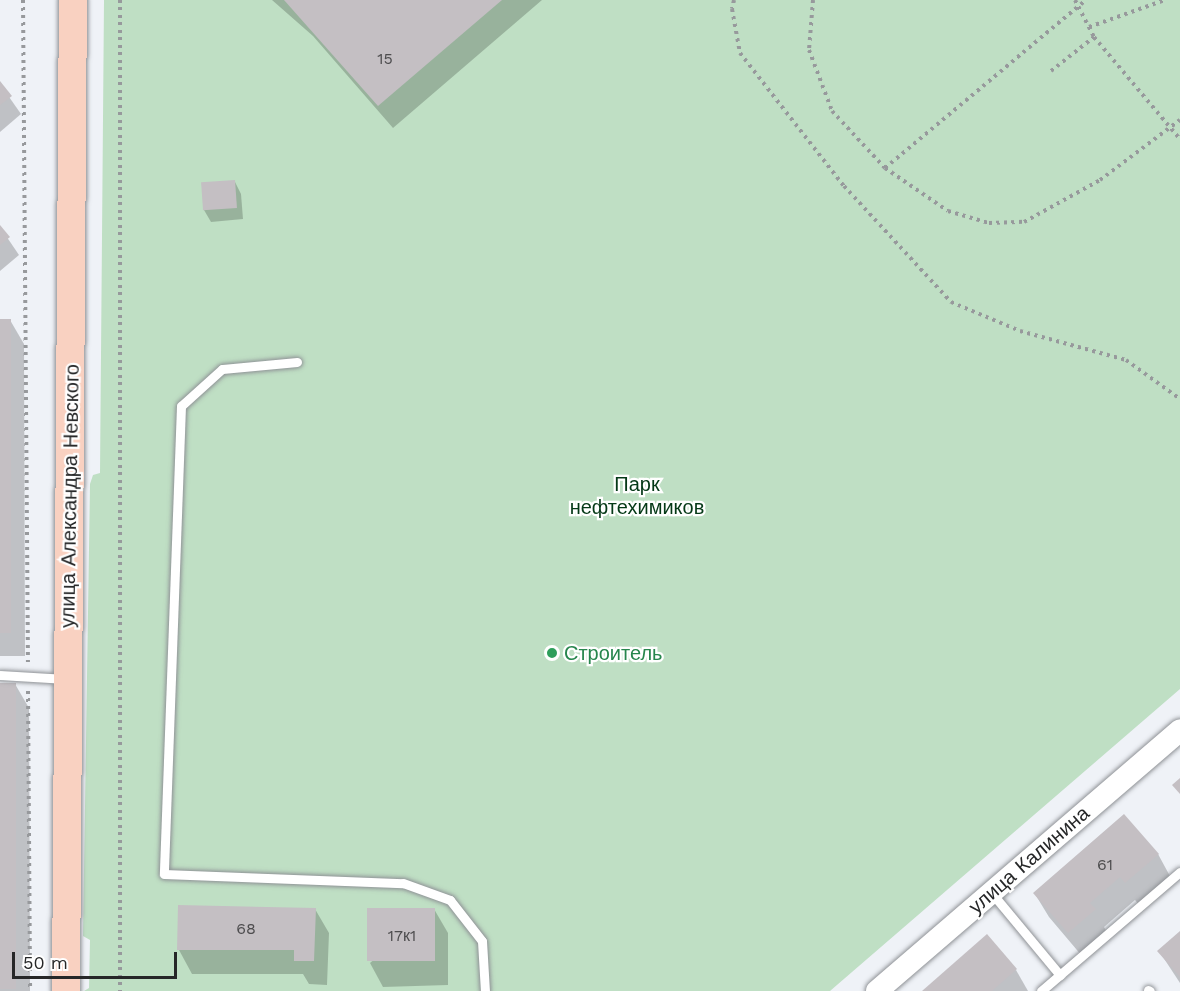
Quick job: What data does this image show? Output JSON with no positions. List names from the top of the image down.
{
  "streets": {
    "main road": ["улица Александра Невского"],
    "street": ["улица Калинина"]
  },
  "parks": ["Парк нефтехимиков"],
  "places": ["Строитель"],
  "house_numbers": [
    "15",
    "61",
    "68",
    "17к1"
  ],
  "scale_bar": "50 m"
}
